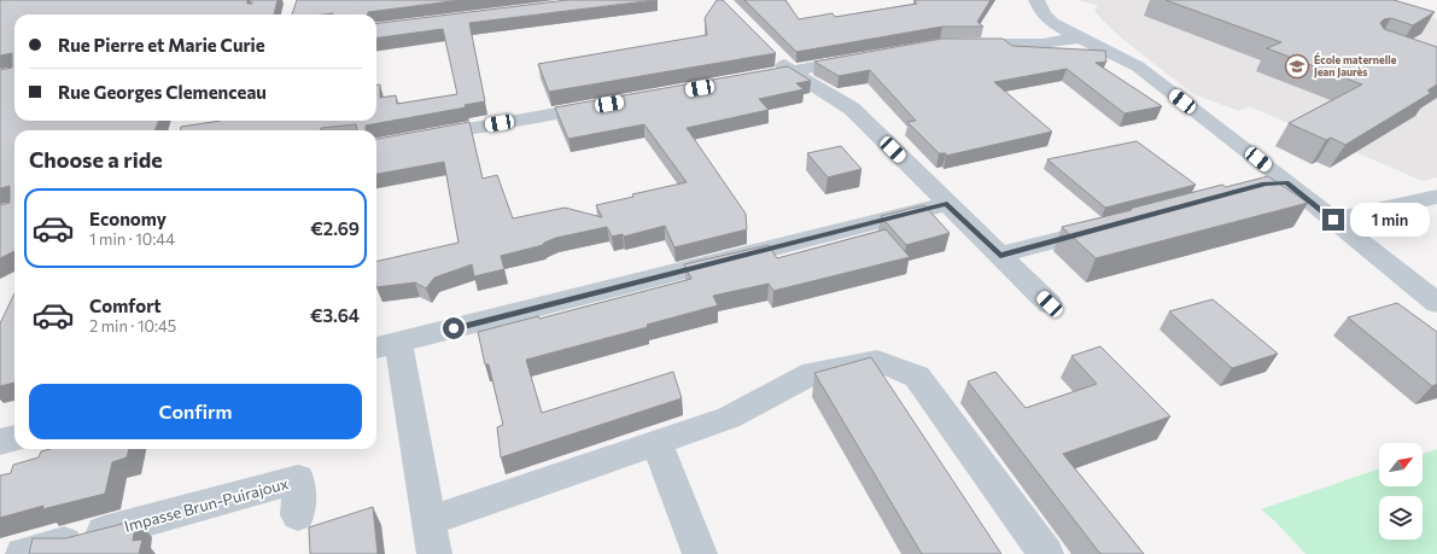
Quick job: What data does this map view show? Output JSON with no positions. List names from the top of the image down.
{
  "streets": {
    "street": ["Impasse Brun-Puirajoux"]
  },
  "places": {
    "school or university": ["École maternelle Jean Jaurès"]
  },
  "north": "top right",
  "page": {
    "banner": ["Rue Pierre et Marie Curie", "Rue Georges Clemenceau"],
    "heading": "Choose a ride",
    "list": [
      {
        "name": "Economy",
        "note": "1 min · 10:44",
        "value": "€2.69"
      },
      {
        "name": "Comfort",
        "note": "2 min · 10:45",
        "value": "€3.64"
      }
    ],
    "bubble": "1 min",
    "buttons": "Confirm"
  }
}
